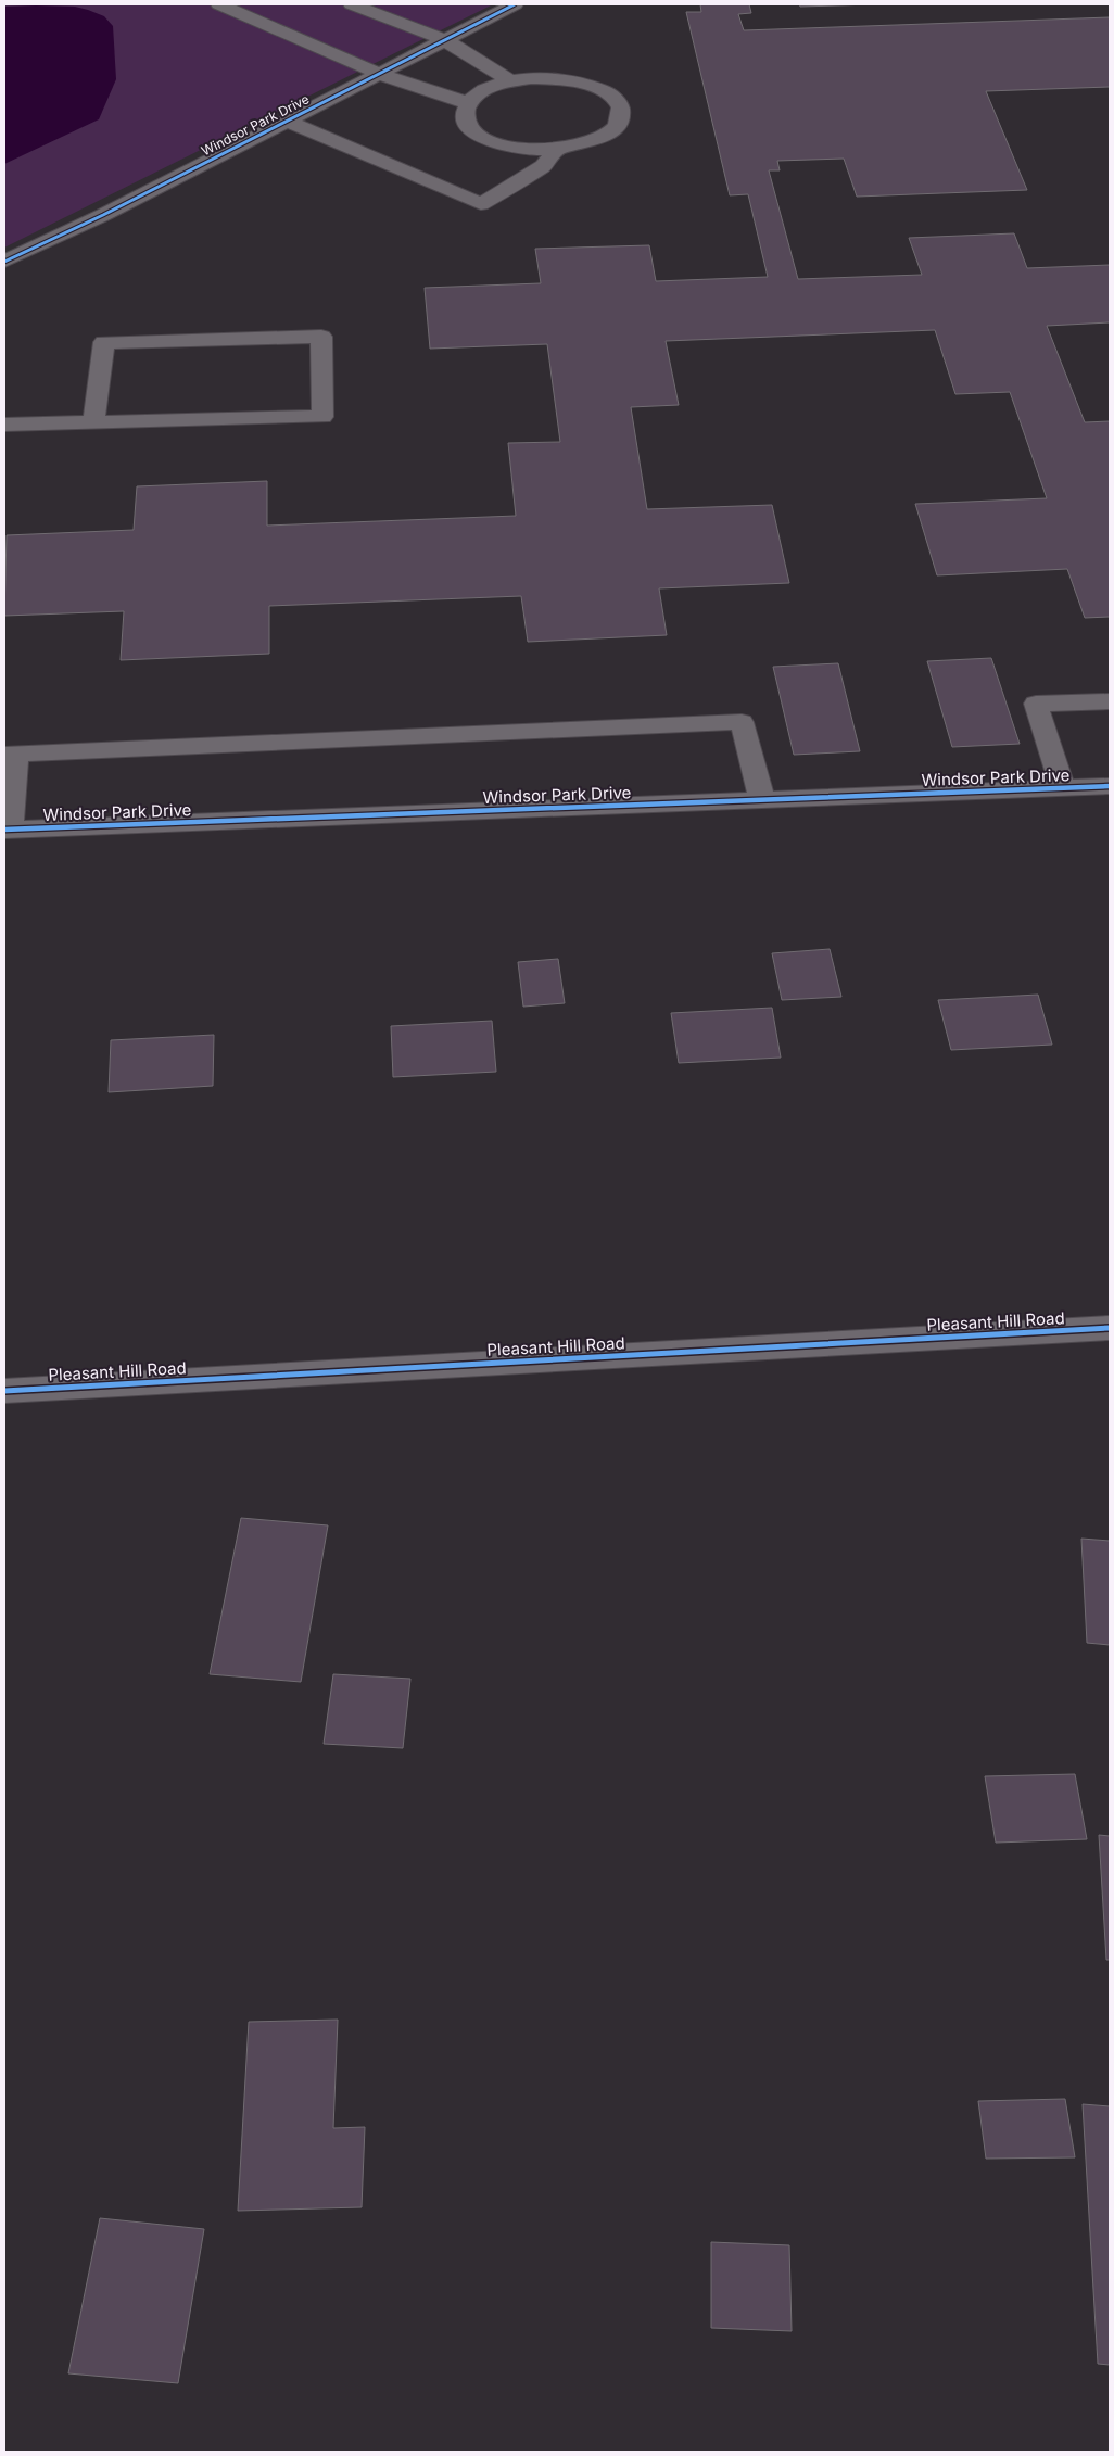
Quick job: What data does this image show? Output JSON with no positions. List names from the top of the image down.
{
  "streets": {
    "street": ["Windsor Park Drive", "Pleasant Hill Road"]
  }
}
